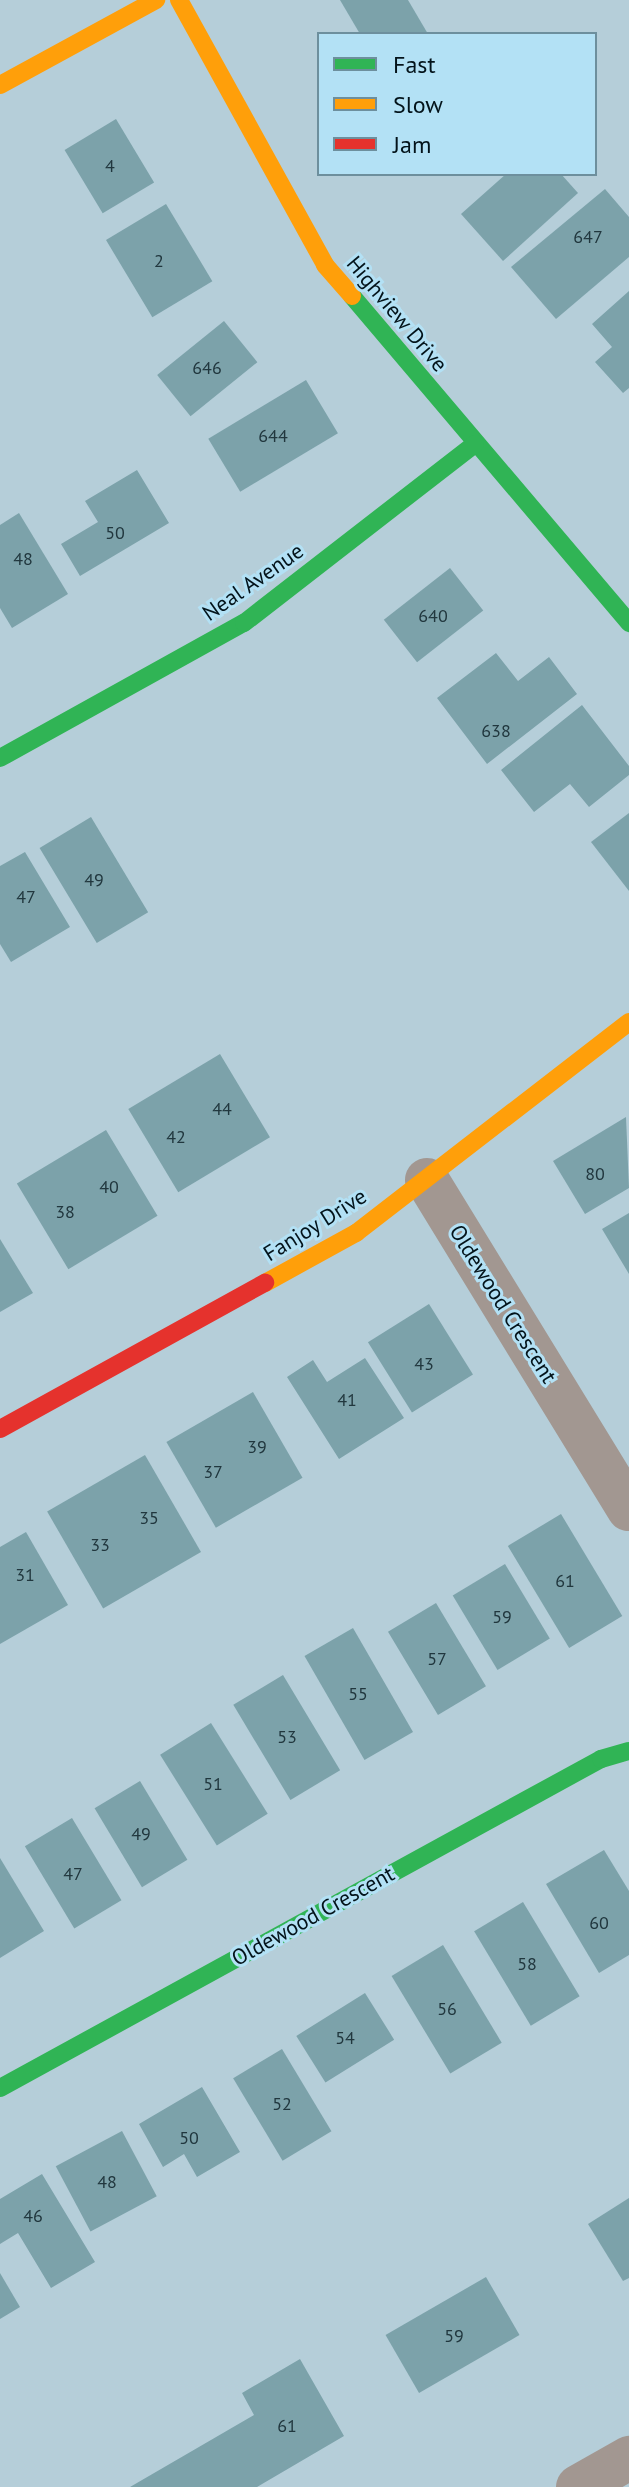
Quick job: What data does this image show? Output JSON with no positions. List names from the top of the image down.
{
  "streets": {
    "street": [
      "Highview Drive",
      "Neal Avenue",
      "Fanjoy Drive",
      "Oldewood Crescent"
    ]
  },
  "crossings": [
    ["Highview Drive", "Neal Avenue"],
    ["Fanjoy Drive", "Oldewood Crescent"]
  ],
  "house_numbers": [
    "4",
    "647",
    "2",
    "646",
    "644",
    "50",
    "48",
    "640",
    "638",
    "49",
    "47",
    "44",
    "42",
    "80",
    "40",
    "38",
    "43",
    "41",
    "39",
    "37",
    "35",
    "33",
    "31",
    "61",
    "59",
    "57",
    "55",
    "53",
    "51",
    "49",
    "47",
    "60",
    "58",
    "56",
    "54",
    "52",
    "50",
    "48",
    "46",
    "59",
    "61"
  ],
  "legend": ["Fast", "Slow", "Jam"]
}
